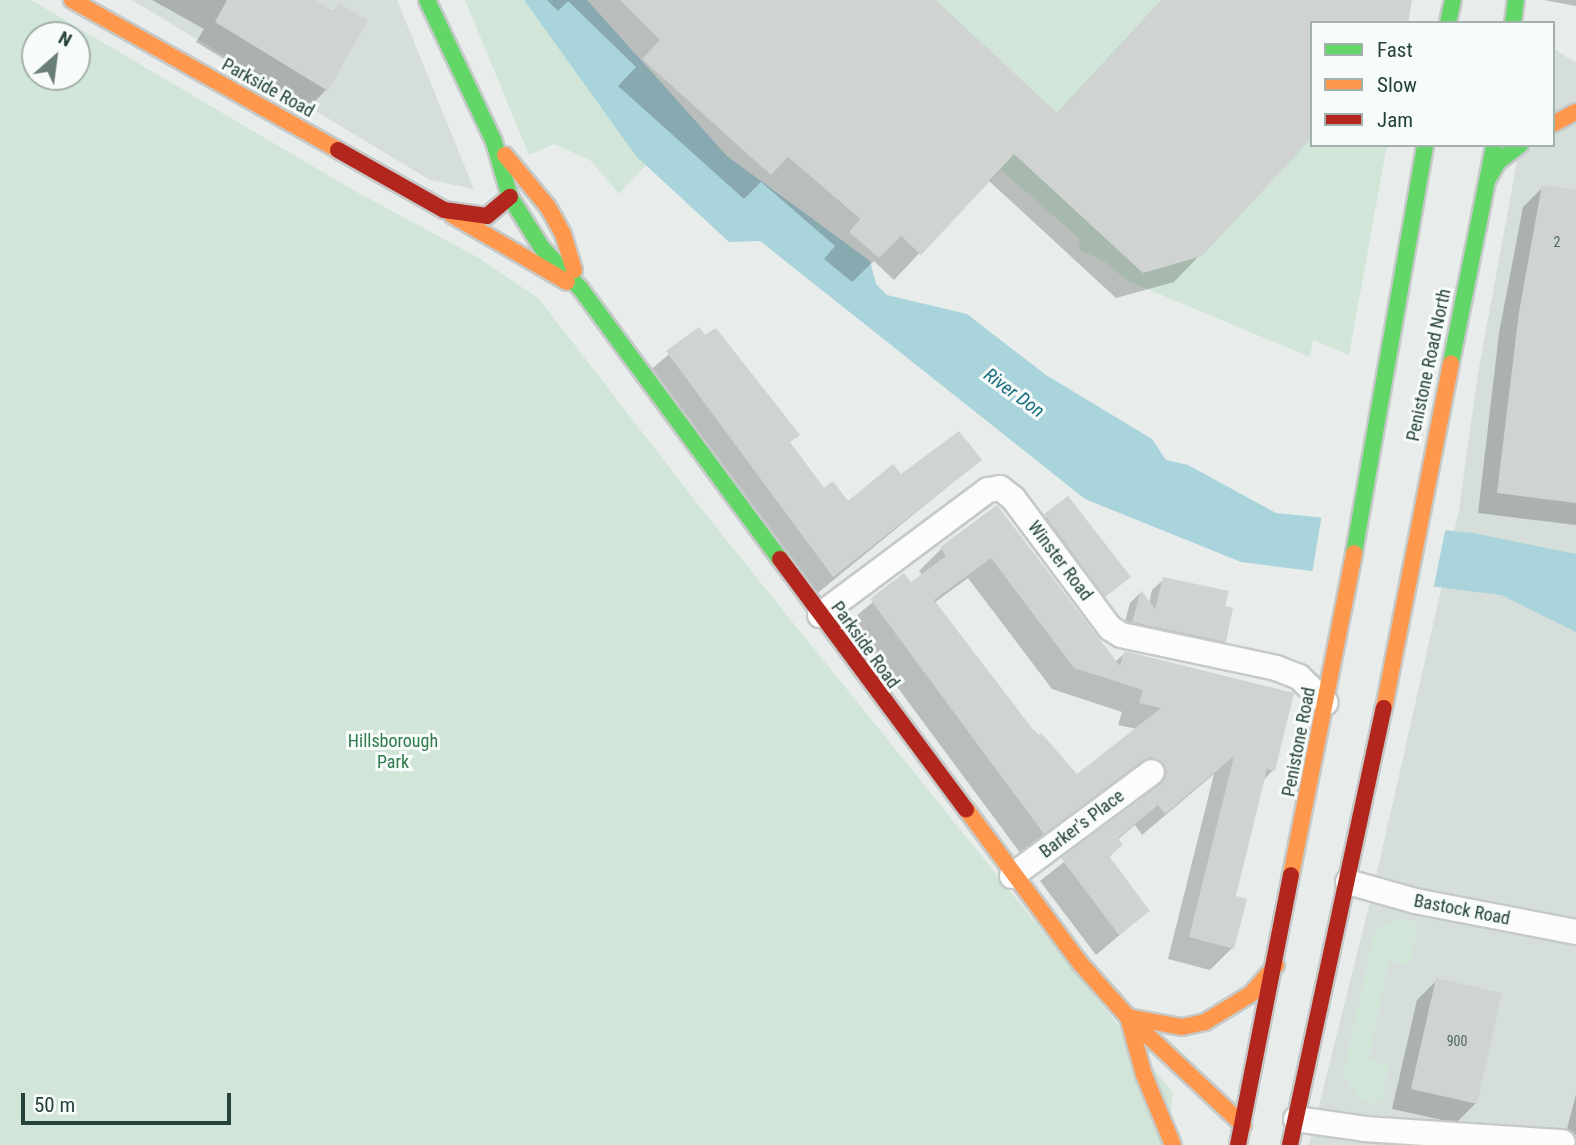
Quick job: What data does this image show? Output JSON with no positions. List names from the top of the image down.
{
  "streets": {
    "main road": ["Parkside Road", "Penistone Road North", "Penistone Road"],
    "street": ["Winster Road", "Barker's Place", "Bastock Road"]
  },
  "crossings": [
    ["Parkside Road", "Winster Road"],
    ["Parkside Road", "Penistone Road"],
    ["Parkside Road", "Barker's Place"],
    ["Penistone Road North", "Bastock Road"],
    ["Winster Road", "Penistone Road"]
  ],
  "water": ["River Don"],
  "parks": ["Hillsborough Park"],
  "house_numbers": ["2", "900"],
  "legend": ["Fast", "Slow", "Jam"],
  "scale_bar": "50 m",
  "north": "top right"
}
